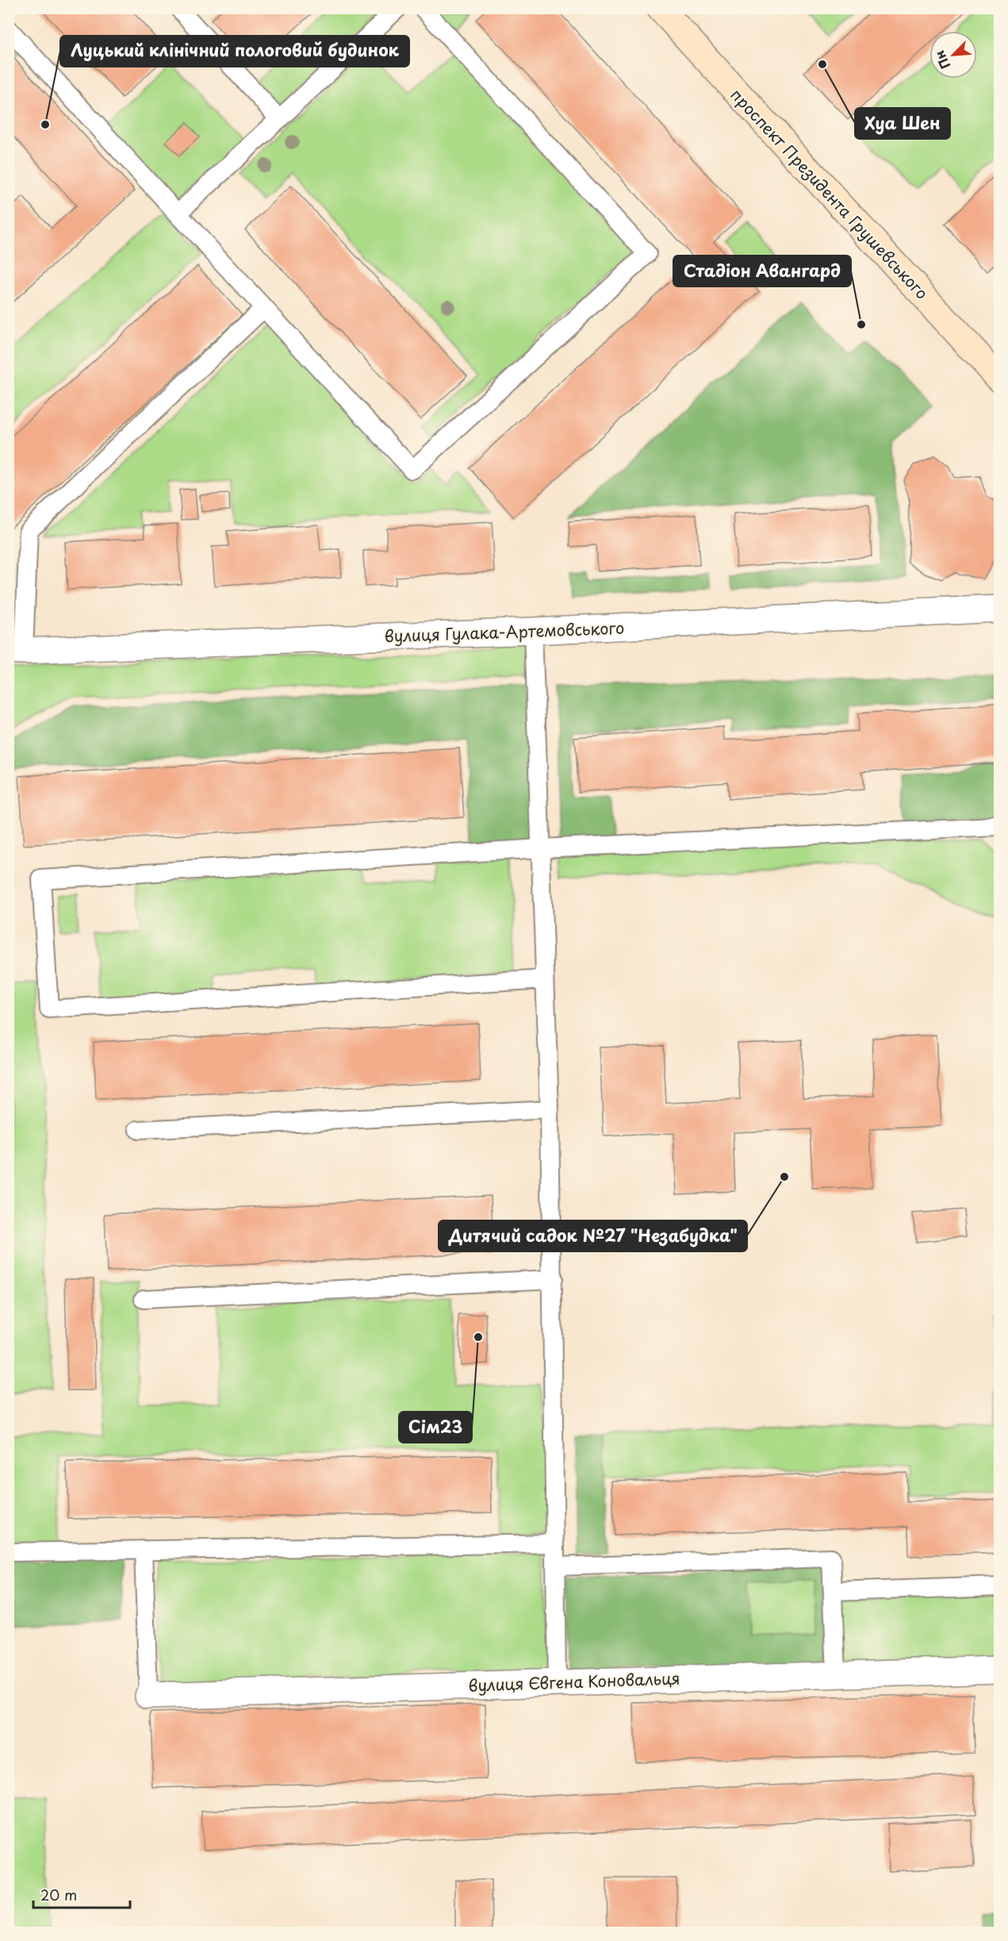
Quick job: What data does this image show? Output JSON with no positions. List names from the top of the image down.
{
  "streets": {
    "street": ["проспект Президента Грушевського", "вулиця Гулака-Артемовського", "вулиця Євгена Коновальця"]
  },
  "places": [
    "Хуа Шен",
    "Луцький клінічний пологовий будинок",
    "Стадіон Авангард",
    "Дитячий садок №27 \"Незабудка\"",
    "Сім23"
  ],
  "scale_bar": "20 m",
  "north": "bottom left"
}
